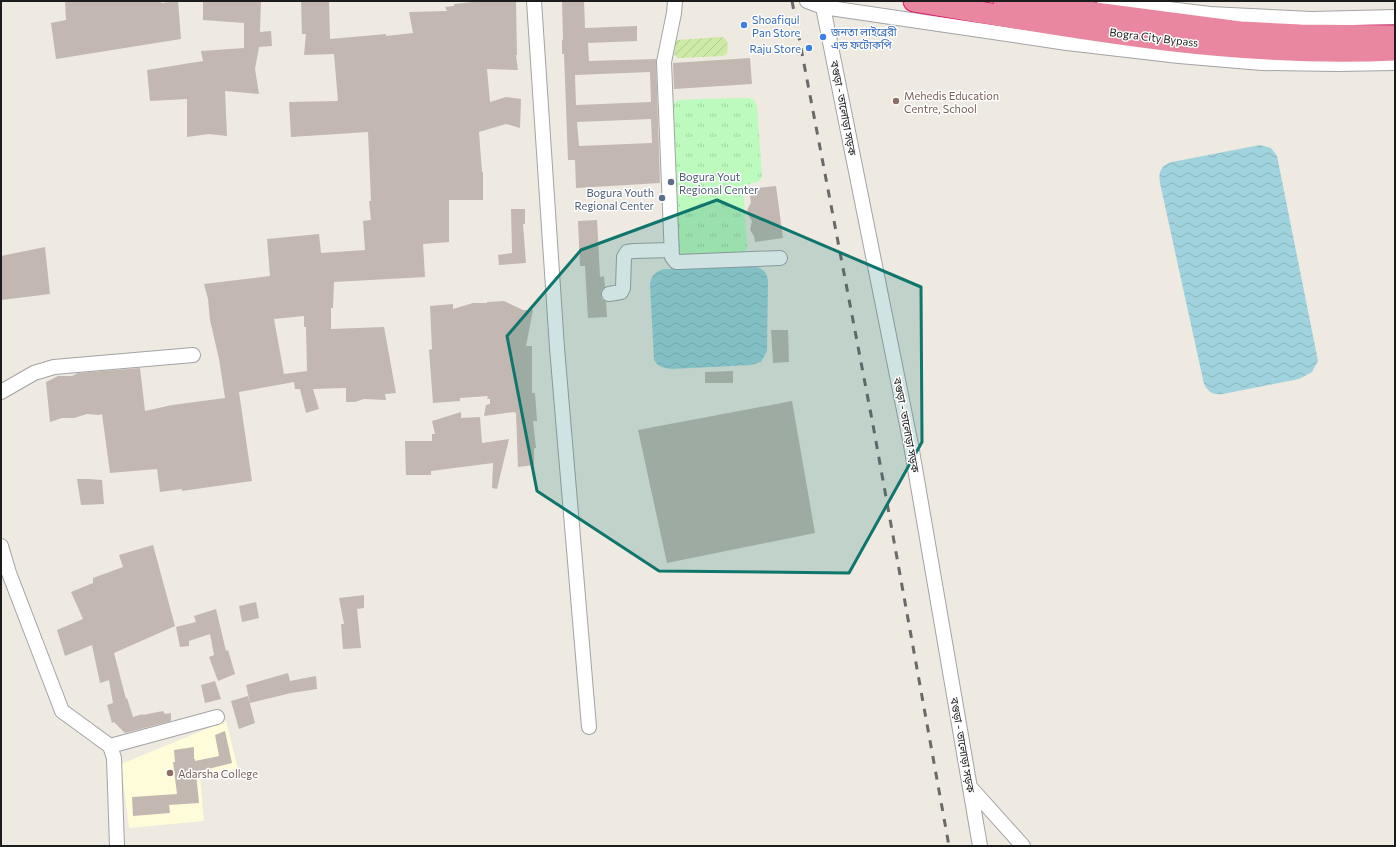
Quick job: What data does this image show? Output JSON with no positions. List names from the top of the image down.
{
  "streets": {
    "highway": ["Bogra City Bypass"],
    "street": ["বগুড়া - তালোড়া সড়ক"]
  },
  "places": [
    "Shoafiqul Pan Store",
    "জনতা লাইব্রেরী এন্ড ফটোকপি",
    "Raju Store",
    "Mehedis Education Centre, School",
    "Bogura Yout Regional Center",
    "Bogura Youth Regional Center",
    "Adarsha College"
  ]
}
